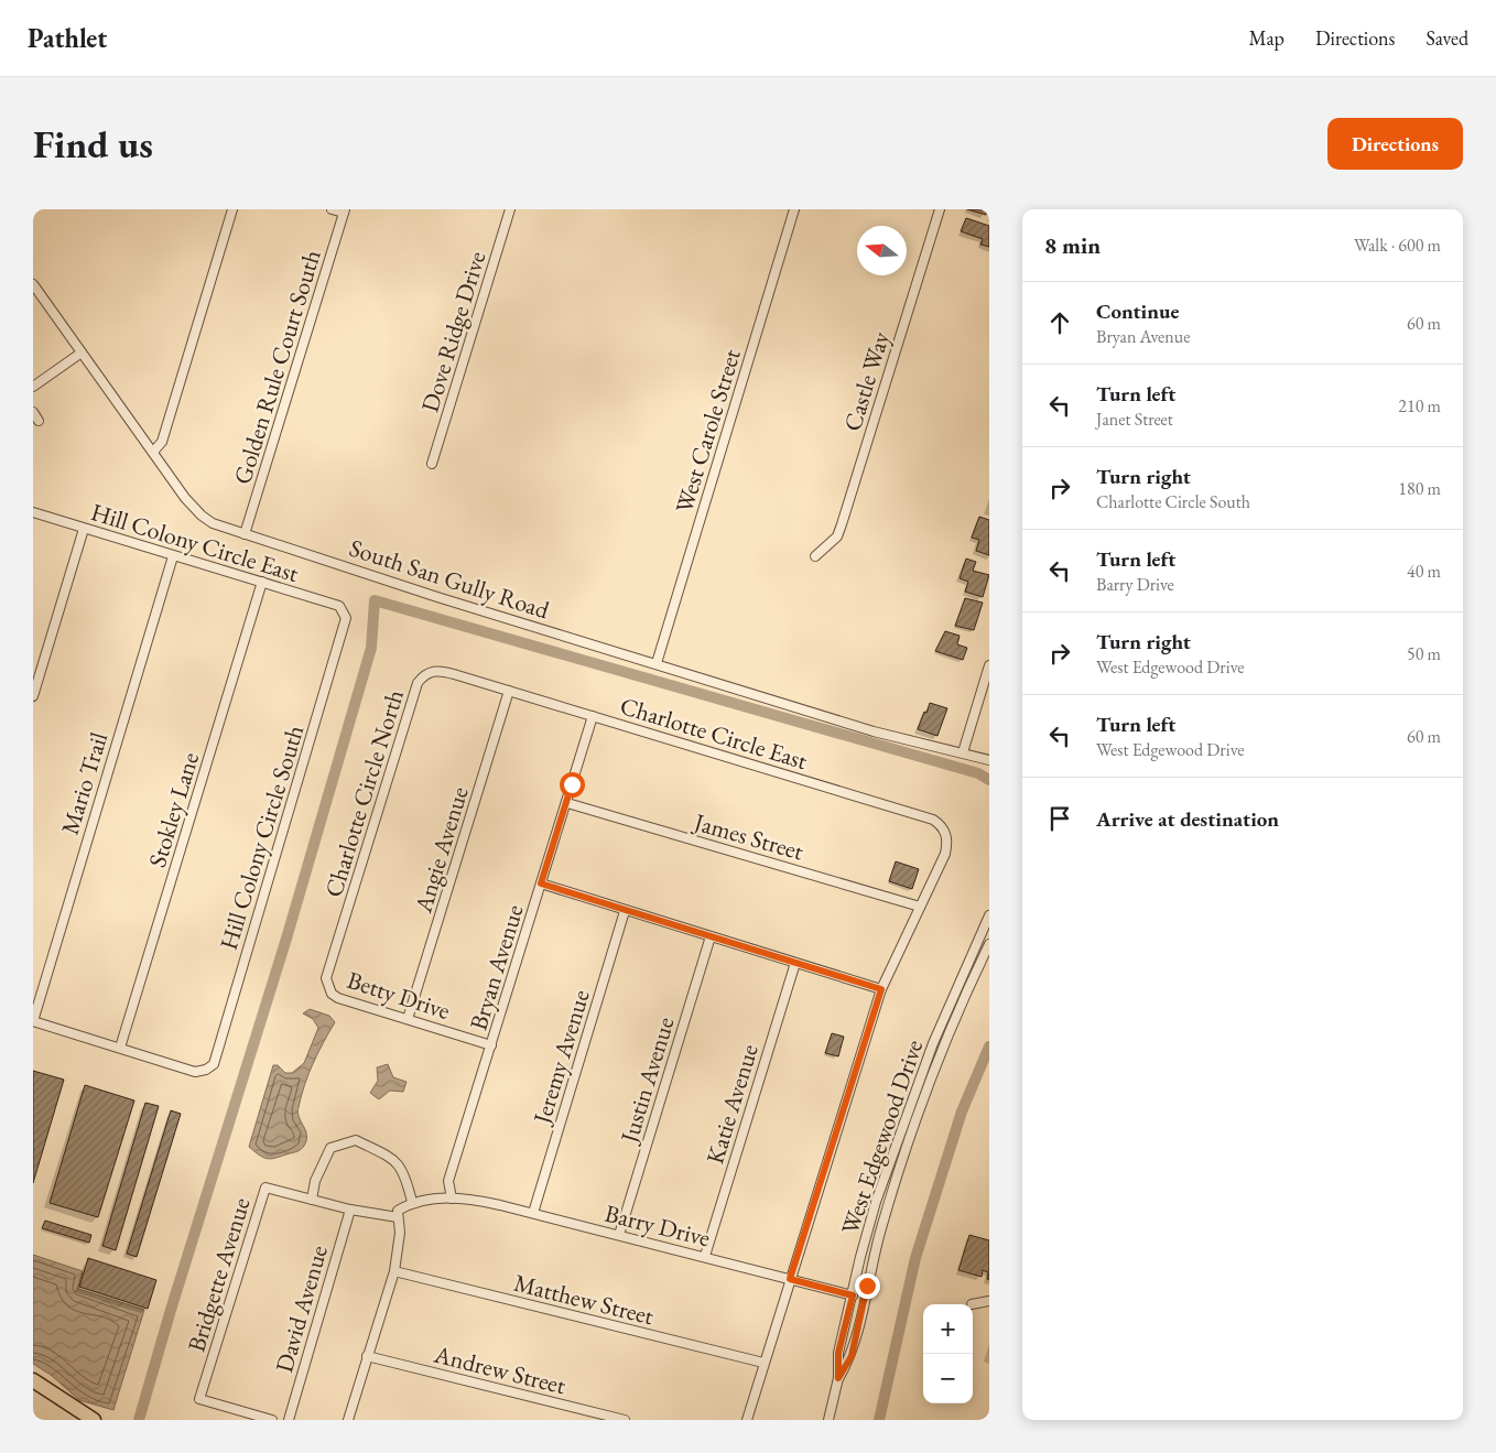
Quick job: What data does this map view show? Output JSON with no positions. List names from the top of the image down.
{
  "streets": {
    "street": [
      "Dove Ridge Drive",
      "Golden Rule Court South",
      "Castle Way",
      "West Carole Street",
      "Hill Colony Circle East",
      "South San Gully Road",
      "Charlotte Circle East",
      "Mario Trail",
      "Charlotte Circle North",
      "Stokley Lane",
      "James Street",
      "Hill Colony Circle South",
      "Angie Avenue",
      "Bryan Avenue",
      "Betty Drive",
      "Jeremy Avenue",
      "Justin Avenue",
      "Katie Avenue",
      "West Edgewood Drive",
      "Barry Drive",
      "Bridgette Avenue",
      "Matthew Street",
      "David Avenue",
      "Andrew Street"
    ]
  },
  "crossings": [
    ["Golden Rule Court South", "South San Gully Road"],
    ["West Carole Street", "South San Gully Road"],
    ["Hill Colony Circle East", "Mario Trail"],
    ["Hill Colony Circle East", "Stokley Lane"],
    ["Hill Colony Circle East", "Hill Colony Circle South"],
    ["Charlotte Circle East", "Charlotte Circle North"],
    ["Charlotte Circle East", "James Street"],
    ["Charlotte Circle East", "Angie Avenue"],
    ["Charlotte Circle East", "Bryan Avenue"],
    ["Charlotte Circle North", "Betty Drive"],
    ["Stokley Lane", "Hill Colony Circle South"],
    ["James Street", "Bryan Avenue"],
    ["Angie Avenue", "Betty Drive"],
    ["Bryan Avenue", "Betty Drive"],
    ["Bryan Avenue", "Barry Drive"],
    ["Jeremy Avenue", "Barry Drive"],
    ["Justin Avenue", "Barry Drive"],
    ["Katie Avenue", "Barry Drive"],
    ["West Edgewood Drive", "Barry Drive"],
    ["Bridgette Avenue", "David Avenue"]
  ],
  "north": "left",
  "page": {
    "header": "Pathlet",
    "nav": ["Map", "Directions", "Saved"],
    "buttons": "Directions",
    "title": "Find us",
    "heading": ["8 min", "Walk · 600 m"],
    "list": [
      ["Continue", "Bryan Avenue", "60 m"],
      ["Turn left", "Janet Street", "210 m"],
      ["Turn right", "Charlotte Circle South", "180 m"],
      ["Turn left", "Barry Drive", "40 m"],
      ["Turn right", "West Edgewood Drive", "50 m"],
      ["Turn left", "West Edgewood Drive", "60 m"],
      "Arrive at destination"
    ],
    "map_buttons": ["+", "−"]
  }
}
